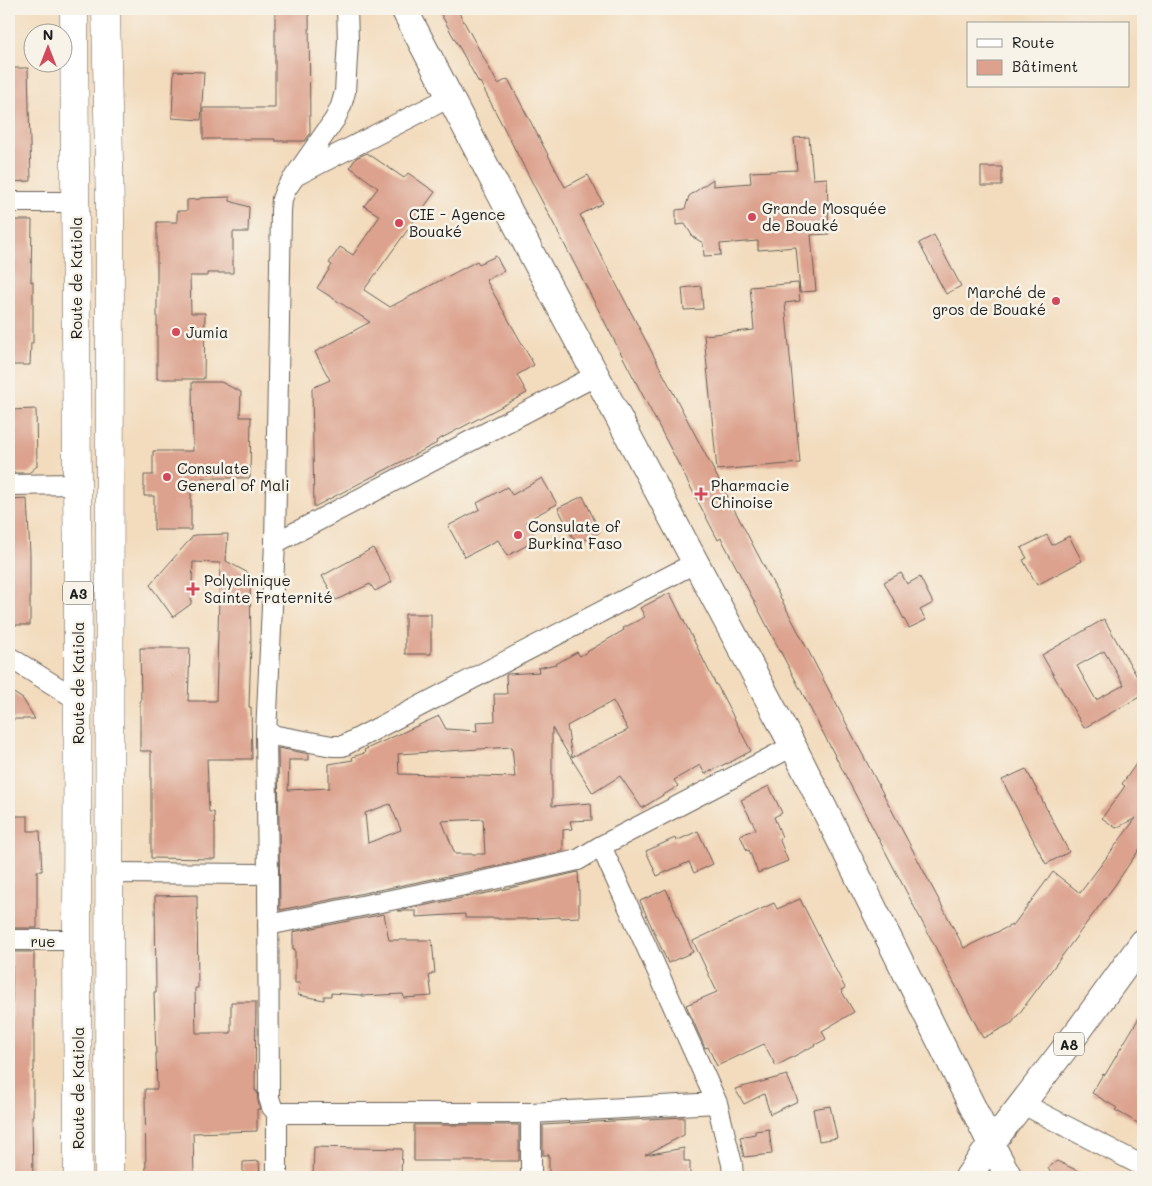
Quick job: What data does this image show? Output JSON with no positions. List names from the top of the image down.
{
  "streets": {
    "highway": ["Route de Katiola", "A3"],
    "main road": ["A8"],
    "street": ["rue"]
  },
  "crossings": [
    ["Route de Katiola", "rue"]
  ],
  "places": {
    "other": [
      "Grande Mosquée de Bouaké",
      "CIE - Agence Bouaké",
      "Marché de gros de Bouaké",
      "Jumia",
      "Consulate General of Mali",
      "Consulate of Burkina Faso"
    ],
    "health": ["Pharmacie Chinoise", "Polyclinique Sainte Fraternité"]
  },
  "legend": ["Route", "Bâtiment"],
  "north": "top"
}
